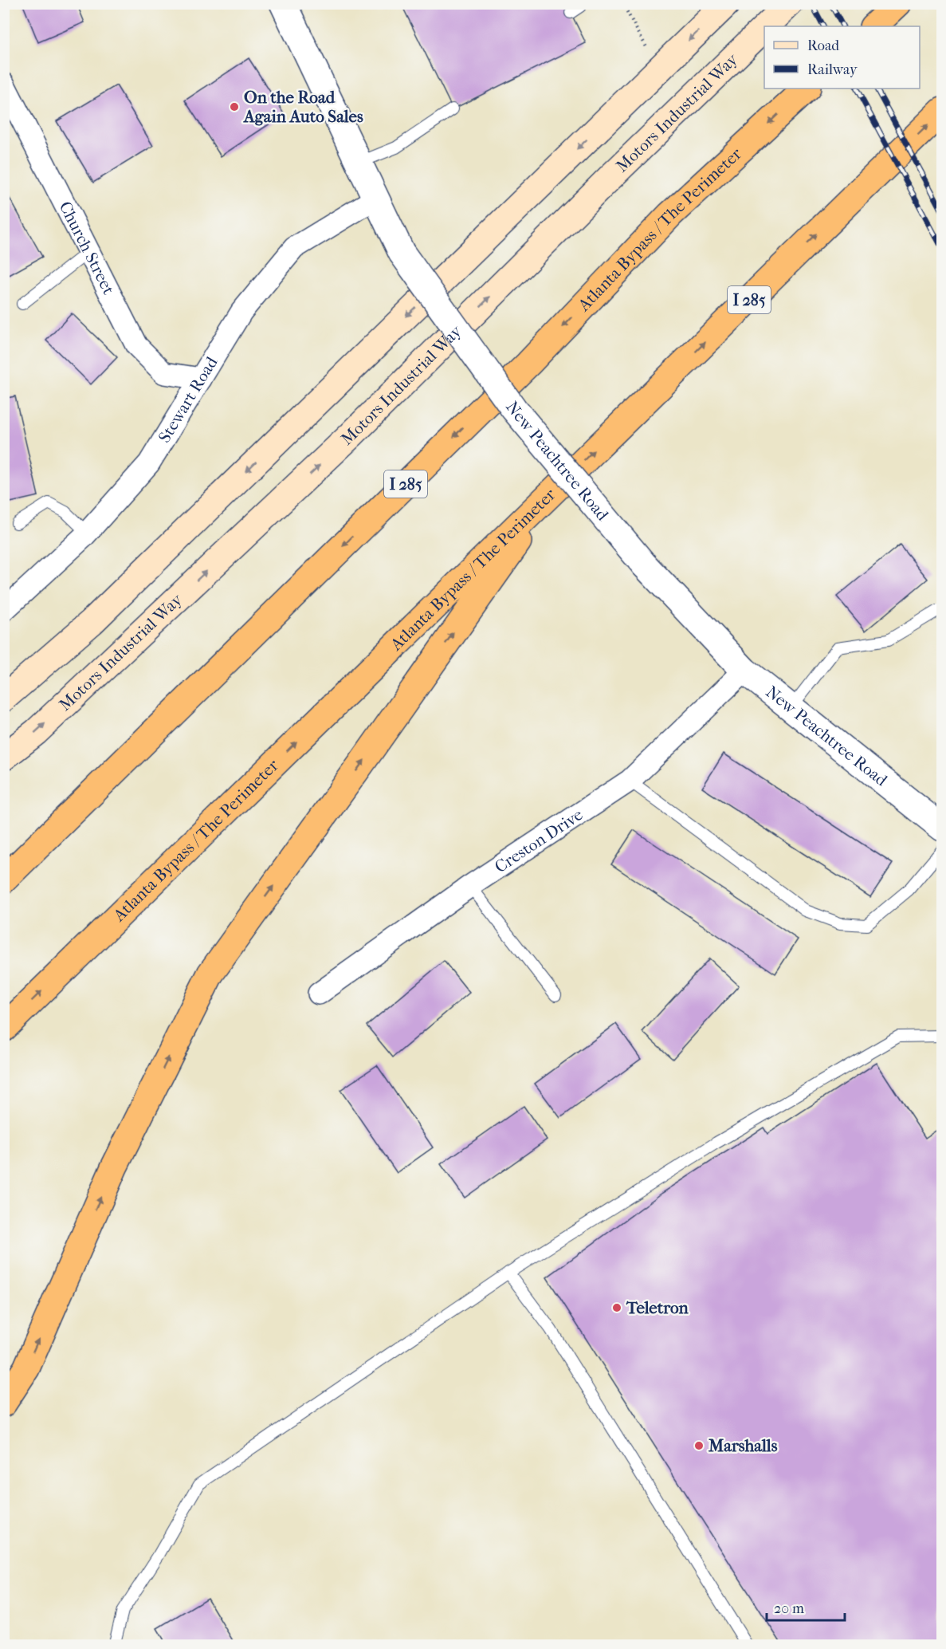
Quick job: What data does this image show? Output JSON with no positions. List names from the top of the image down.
{
  "streets": {
    "highway": ["Atlanta Bypass / The Perimeter", "I 285"],
    "main road": ["Motors Industrial Way"],
    "street": [
      "Church Street",
      "Stewart Road",
      "New Peachtree Road",
      "Creston Drive"
    ]
  },
  "crossings": [
    ["Church Street", "Stewart Road"],
    ["Stewart Road", "New Peachtree Road"],
    ["New Peachtree Road", "Creston Drive"]
  ],
  "places": ["On the Road Again Auto Sales", "Teletron", "Marshalls"],
  "legend": ["Road", "Railway"],
  "scale_bar": "20 m"
}
